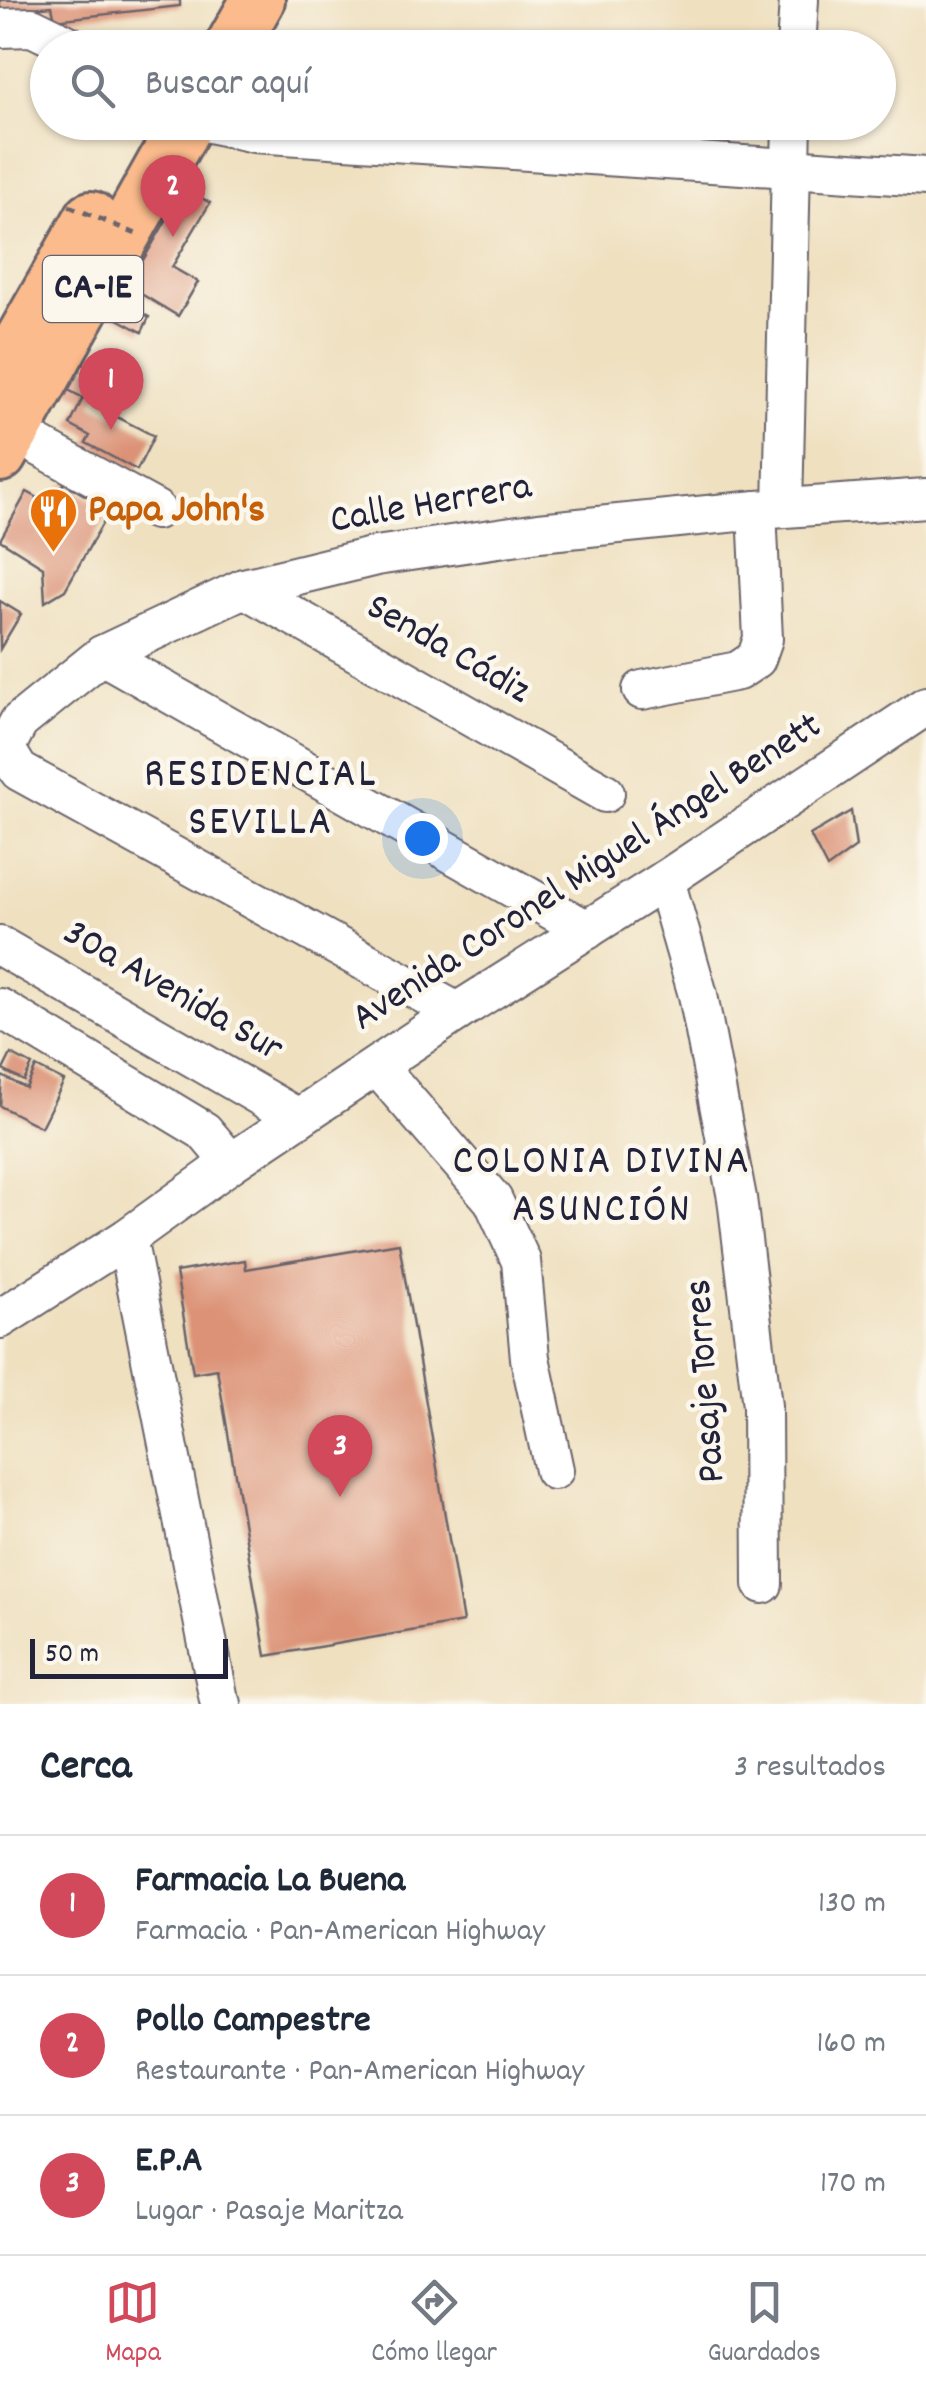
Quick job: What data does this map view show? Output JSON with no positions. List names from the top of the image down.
{
  "streets": {
    "highway": ["CA-1E"],
    "street": [
      "Calle Herrera",
      "Senda Cádiz",
      "Avenida Coronel Miguel Ángel Benett",
      "30a Avenida Sur",
      "Pasaje Torres"
    ]
  },
  "crossings": [
    ["Calle Herrera", "Senda Cádiz"],
    ["Calle Herrera", "Avenida Coronel Miguel Ángel Benett"],
    ["Avenida Coronel Miguel Ángel Benett", "30a Avenida Sur"],
    ["Avenida Coronel Miguel Ángel Benett", "Pasaje Torres"]
  ],
  "districts": ["RESIDENCIAL SEVILLA", "COLONIA DIVINA ASUNCIÓN"],
  "places": {
    "restaurant": ["Papa John's"]
  },
  "scale_bar": "50 m",
  "page": {
    "search": "Buscar aquí",
    "pins": ["2", "1", "3"],
    "scale": "50 m",
    "heading": ["Cerca", "3 resultados"],
    "list": [
      {
        "mark": "1",
        "name": "Farmacia La Buena",
        "note": "Farmacia · Pan-American Highway",
        "value": "130 m"
      },
      {
        "mark": "2",
        "name": "Pollo Campestre",
        "note": "Restaurante · Pan-American Highway",
        "value": "160 m"
      },
      {
        "mark": "3",
        "name": "E.P.A",
        "note": "Lugar · Pasaje Maritza",
        "value": "170 m"
      }
    ],
    "nav": ["Mapa", "Cómo llegar", "Guardados"]
  }
}
